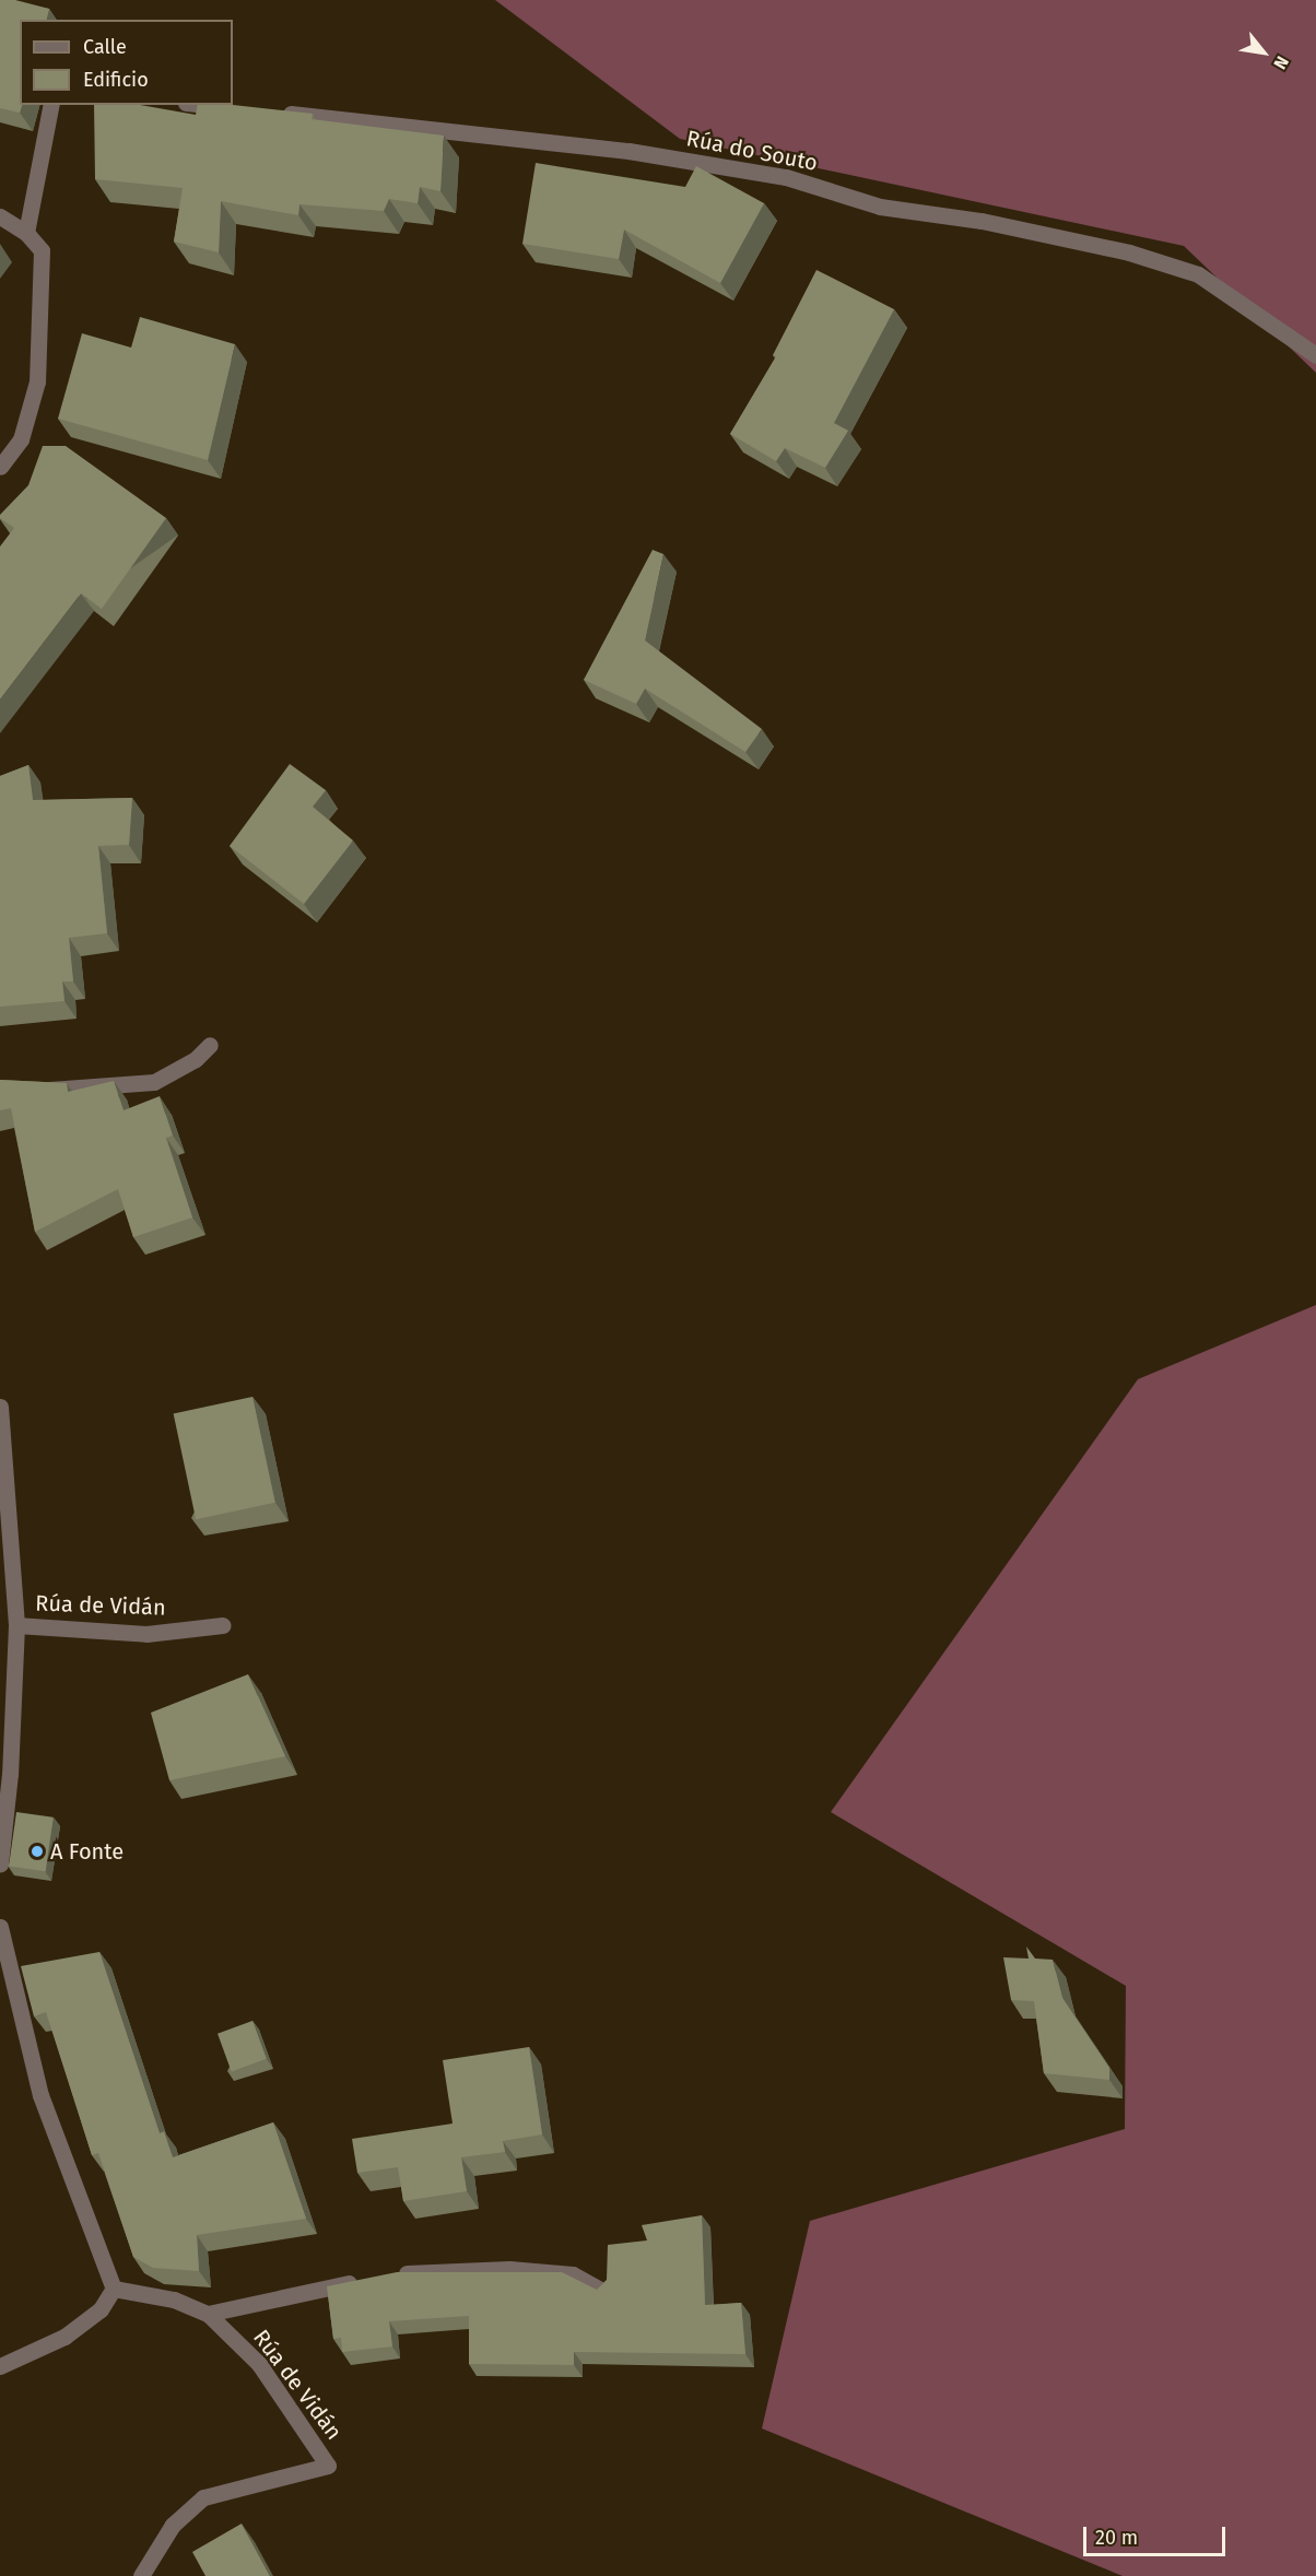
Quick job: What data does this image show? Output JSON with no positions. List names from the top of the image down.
{
  "streets": {
    "street": ["Rúa do Souto", "Rúa de Vidán"]
  },
  "places": ["A Fonte"],
  "legend": ["Calle", "Edificio"],
  "scale_bar": "20 m",
  "north": "bottom right"
}
